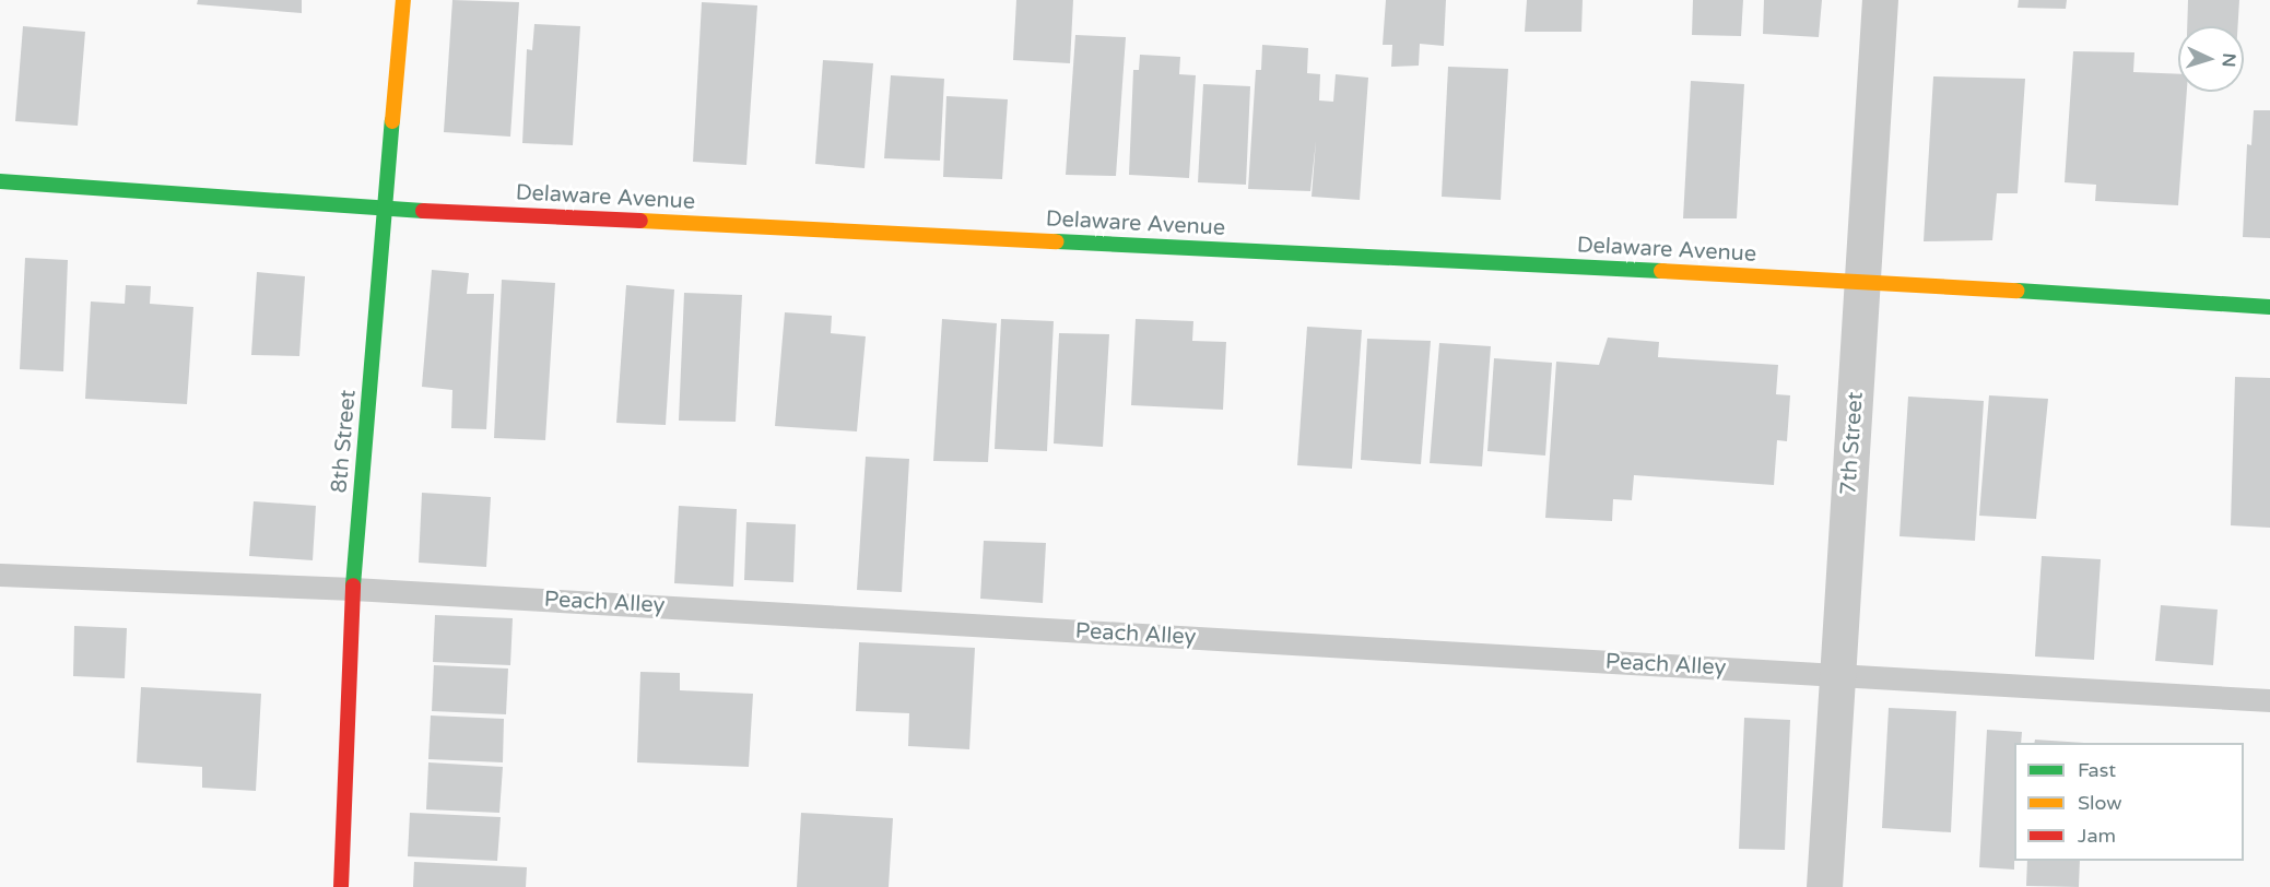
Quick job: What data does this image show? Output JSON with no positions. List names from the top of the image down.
{
  "streets": {
    "street": ["Delaware Avenue", "8th Street", "7th Street"],
    "lane": ["Peach Alley"]
  },
  "crossings": [
    ["Delaware Avenue", "8th Street"],
    ["Delaware Avenue", "7th Street"],
    ["8th Street", "Peach Alley"],
    ["7th Street", "Peach Alley"]
  ],
  "legend": ["Fast", "Slow", "Jam"],
  "north": "right"
}
